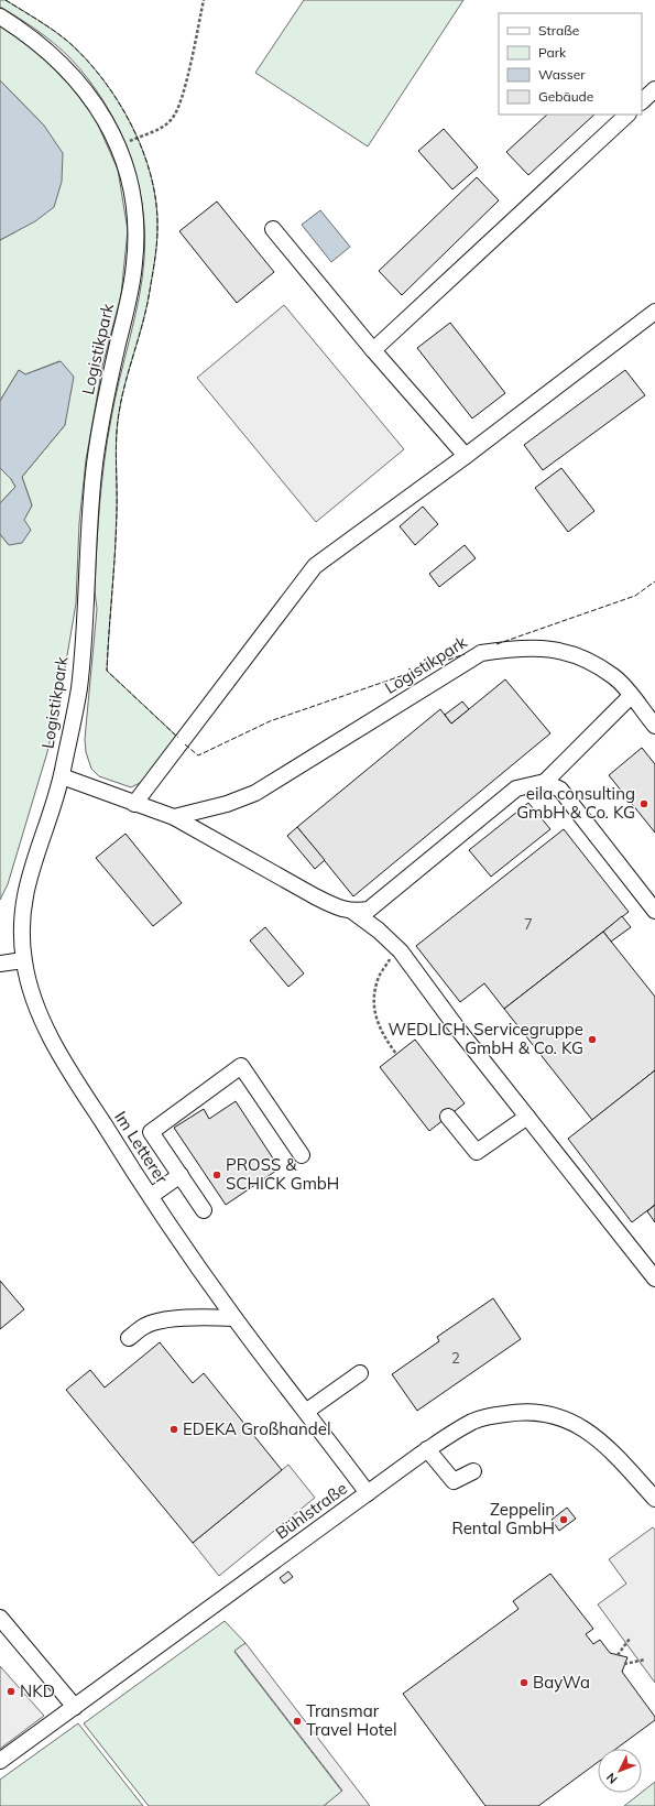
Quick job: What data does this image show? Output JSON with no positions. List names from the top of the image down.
{
  "streets": {
    "street": ["Logistikpark", "Im Letterer", "Bühlstraße"]
  },
  "crossings": [
    ["Logistikpark", "Im Letterer"],
    ["Im Letterer", "Bühlstraße"]
  ],
  "places": [
    "eila consulting GmbH & Co. KG",
    "WEDLICH. Servicegruppe GmbH & Co. KG",
    "PROSS & SCHICK GmbH",
    "EDEKA Großhandel",
    "Zeppelin Rental GmbH",
    "BayWa",
    "NKD",
    "Transmar Travel Hotel"
  ],
  "house_numbers": ["7", "2"],
  "legend": [
    "Straße",
    "Park",
    "Wasser",
    "Gebäude"
  ],
  "north": "bottom left"
}
